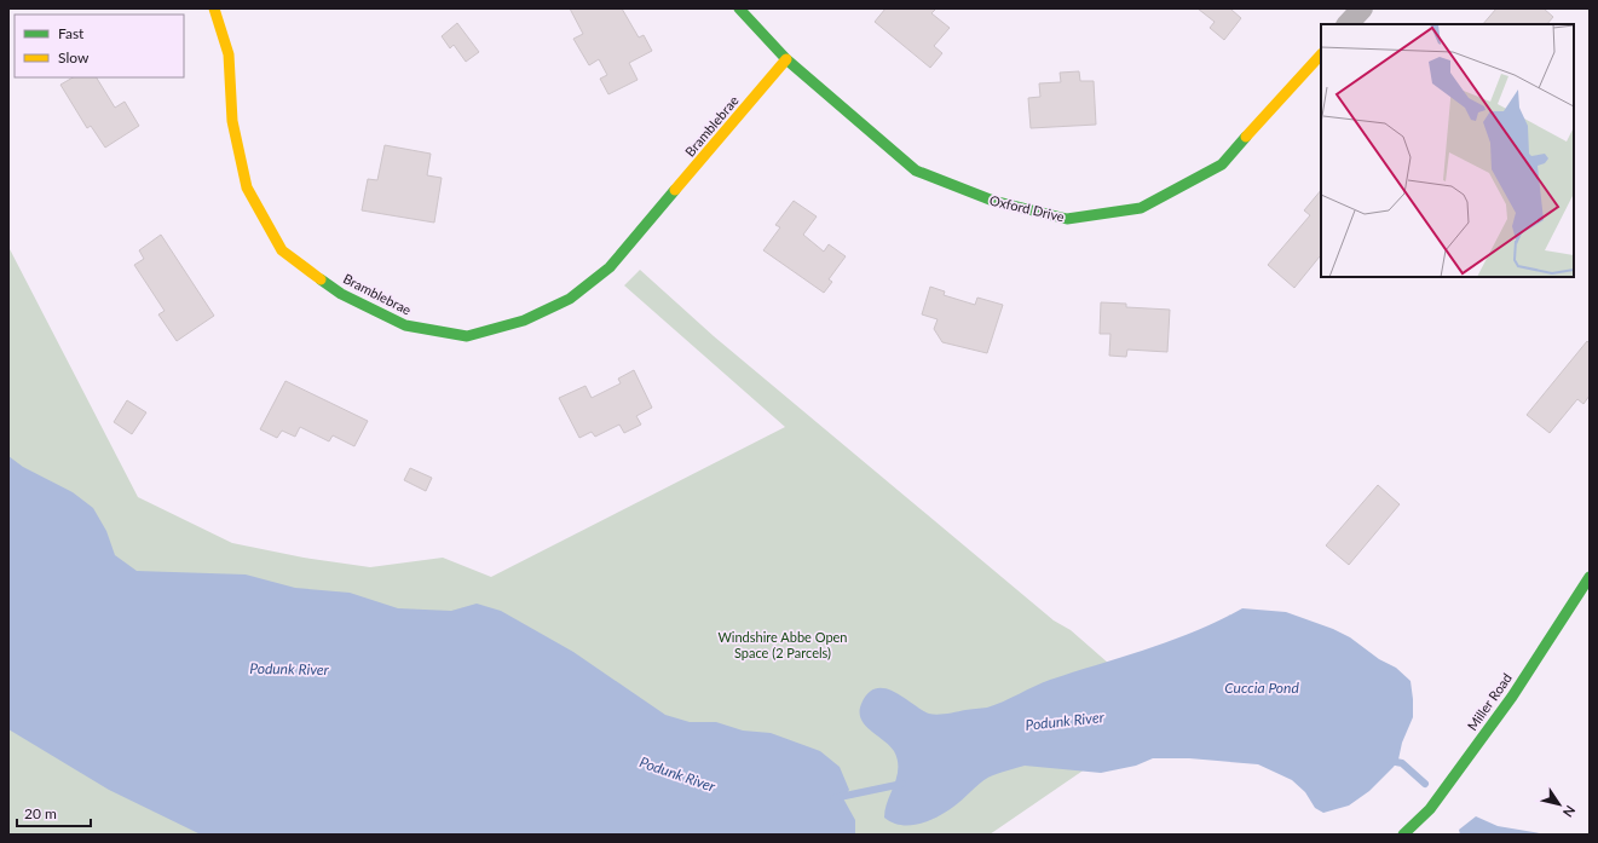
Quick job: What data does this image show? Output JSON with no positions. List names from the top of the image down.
{
  "streets": {
    "street": ["Bramblebrae", "Oxford Drive", "Miller Road"]
  },
  "crossings": [
    ["Bramblebrae", "Oxford Drive"]
  ],
  "water": ["Podunk River", "Cuccia Pond"],
  "parks": ["Windshire Abbe Open Space (2 Parcels)"],
  "legend": ["Fast", "Slow"],
  "scale_bar": "20 m",
  "north": "bottom right"
}
